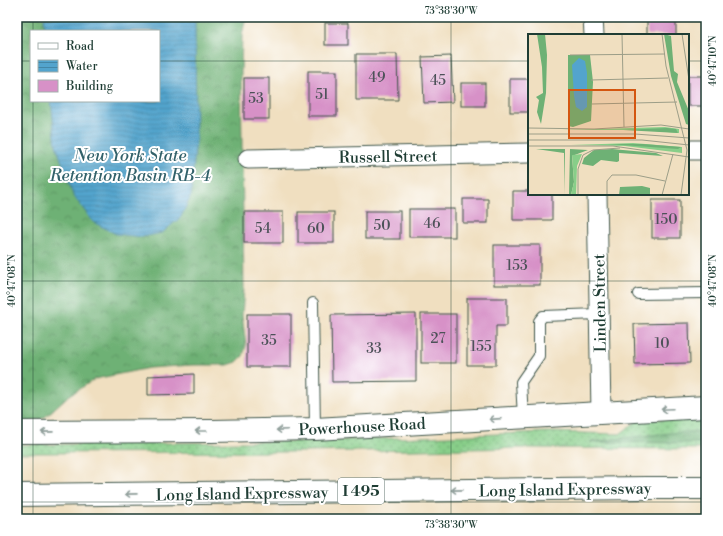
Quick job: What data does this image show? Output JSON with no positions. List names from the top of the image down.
{
  "streets": {
    "main road": ["Powerhouse Road", "Long Island Expressway", "I 495"],
    "street": ["Russell Street", "Linden Street"]
  },
  "crossings": [
    ["Linden Street", "Powerhouse Road"]
  ],
  "one_way": ["Powerhouse Road", "Long Island Expressway"],
  "water": ["New York State Retention Basin RB-4"],
  "house_numbers": [
    "49",
    "45",
    "51",
    "53",
    "150",
    "46",
    "50",
    "54",
    "60",
    "153",
    "27",
    "35",
    "10",
    "155",
    "33"
  ],
  "legend": ["Road", "Water", "Building"],
  "coordinates": ["73°38'30\"W", "40°47'10\"N", "40°47'08\"N"]
}
